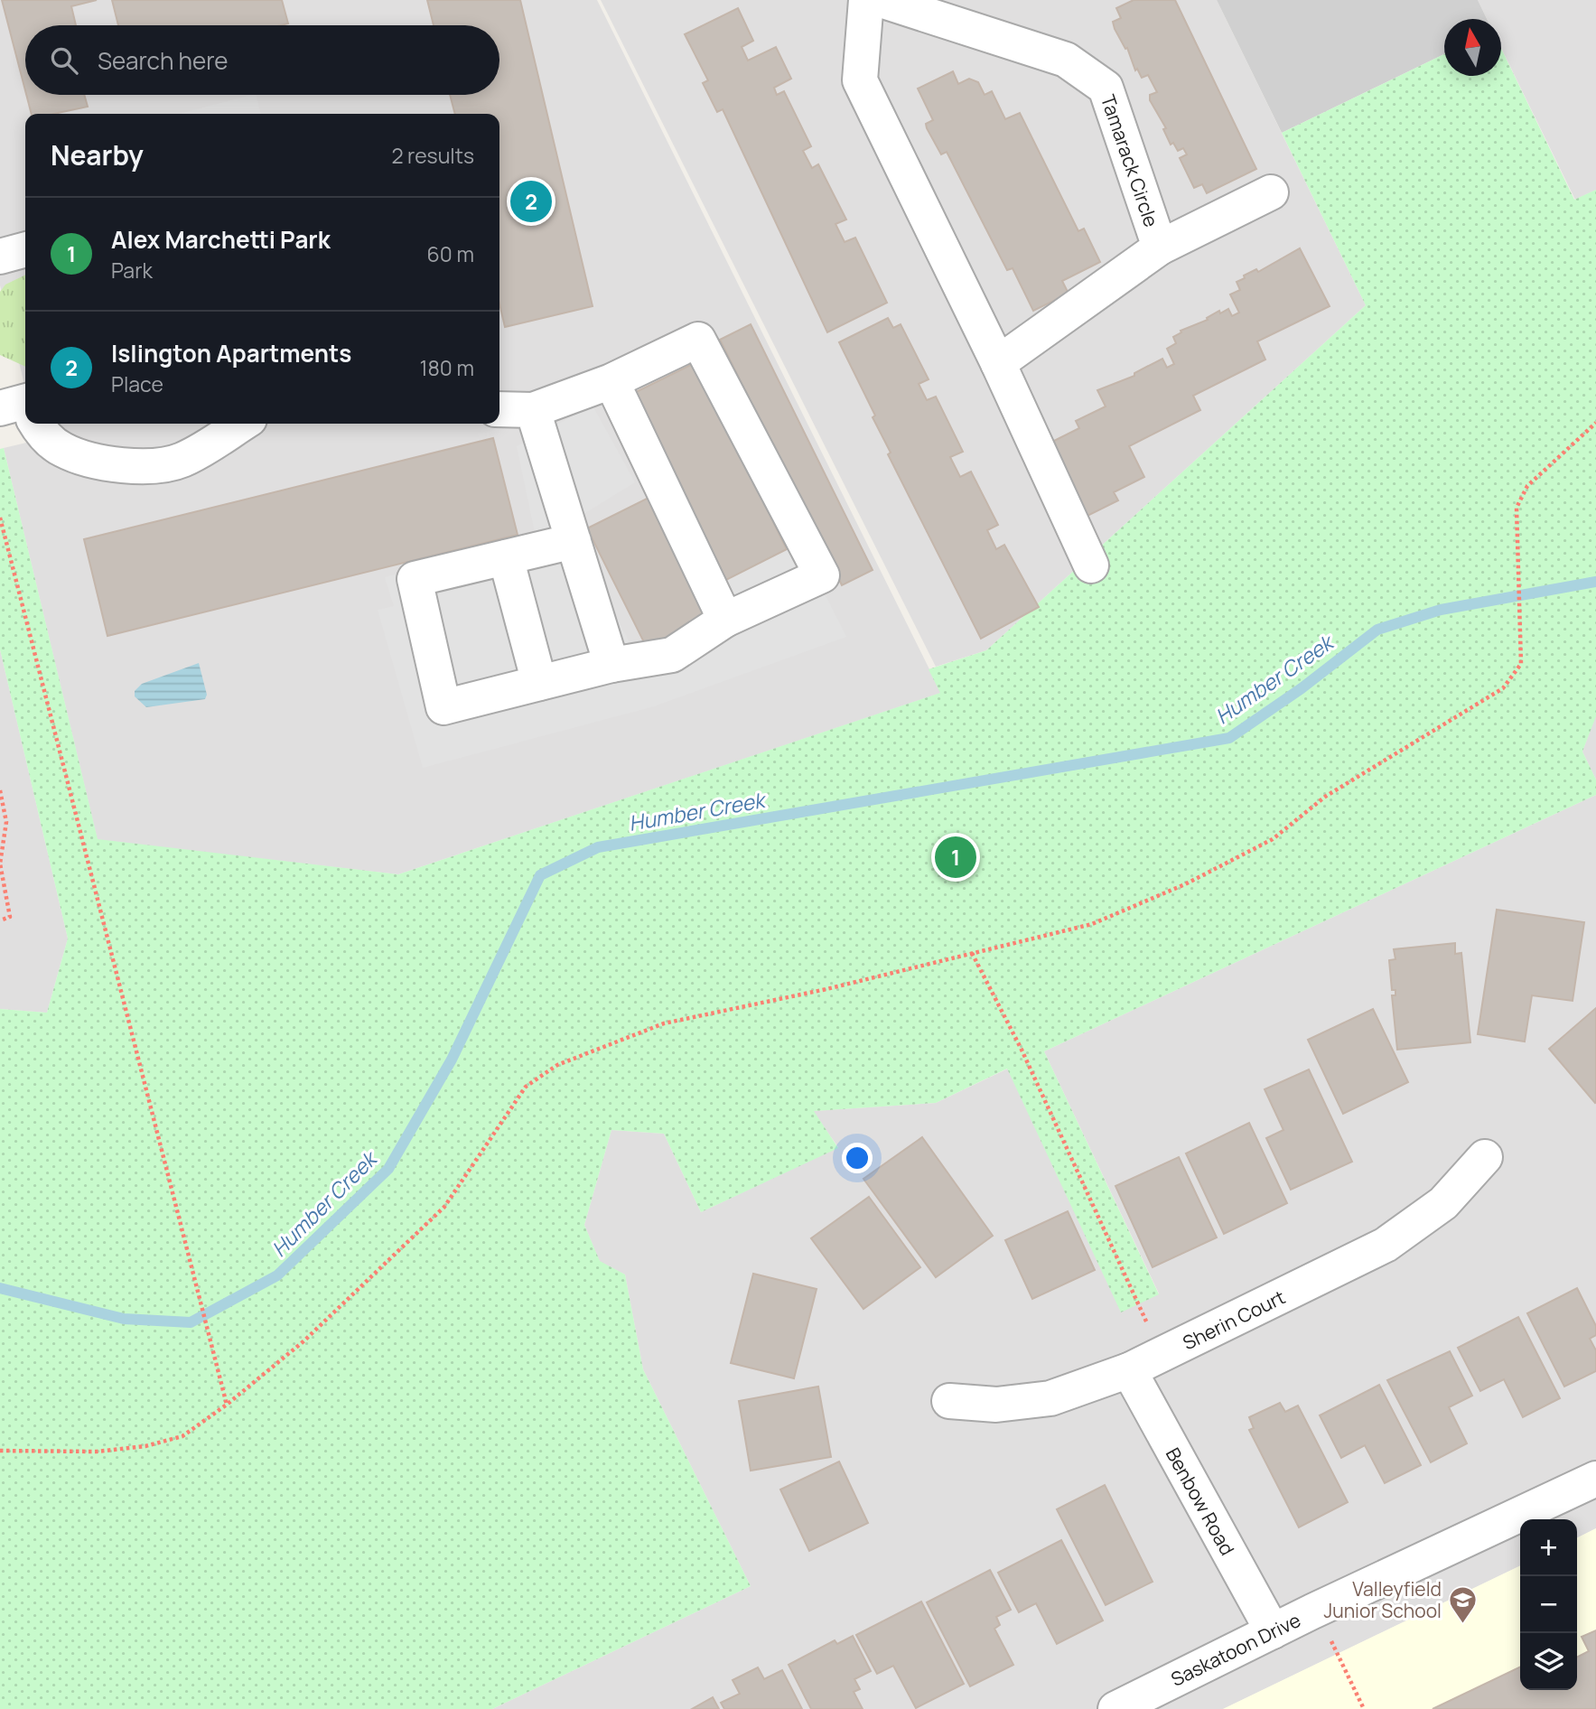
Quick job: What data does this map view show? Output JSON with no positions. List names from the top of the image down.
{
  "streets": {
    "street": [
      "Tamarack Circle",
      "Sherin Court",
      "Benbow Road",
      "Saskatoon Drive"
    ]
  },
  "crossings": [
    ["Sherin Court", "Benbow Road"],
    ["Benbow Road", "Saskatoon Drive"]
  ],
  "water": ["Humber Creek"],
  "places": {
    "school or university": ["Valleyfield Junior School"]
  },
  "north": "top",
  "page": {
    "search": "Search here",
    "heading": ["Nearby", "2 results"],
    "pins": ["2", "1"],
    "list": [
      {
        "mark": "1",
        "name": "Alex Marchetti Park",
        "note": "Park",
        "value": "60 m"
      },
      {
        "mark": "2",
        "name": "Islington Apartments",
        "note": "Place",
        "value": "180 m"
      }
    ],
    "map_buttons": ["+", "−"]
  }
}
